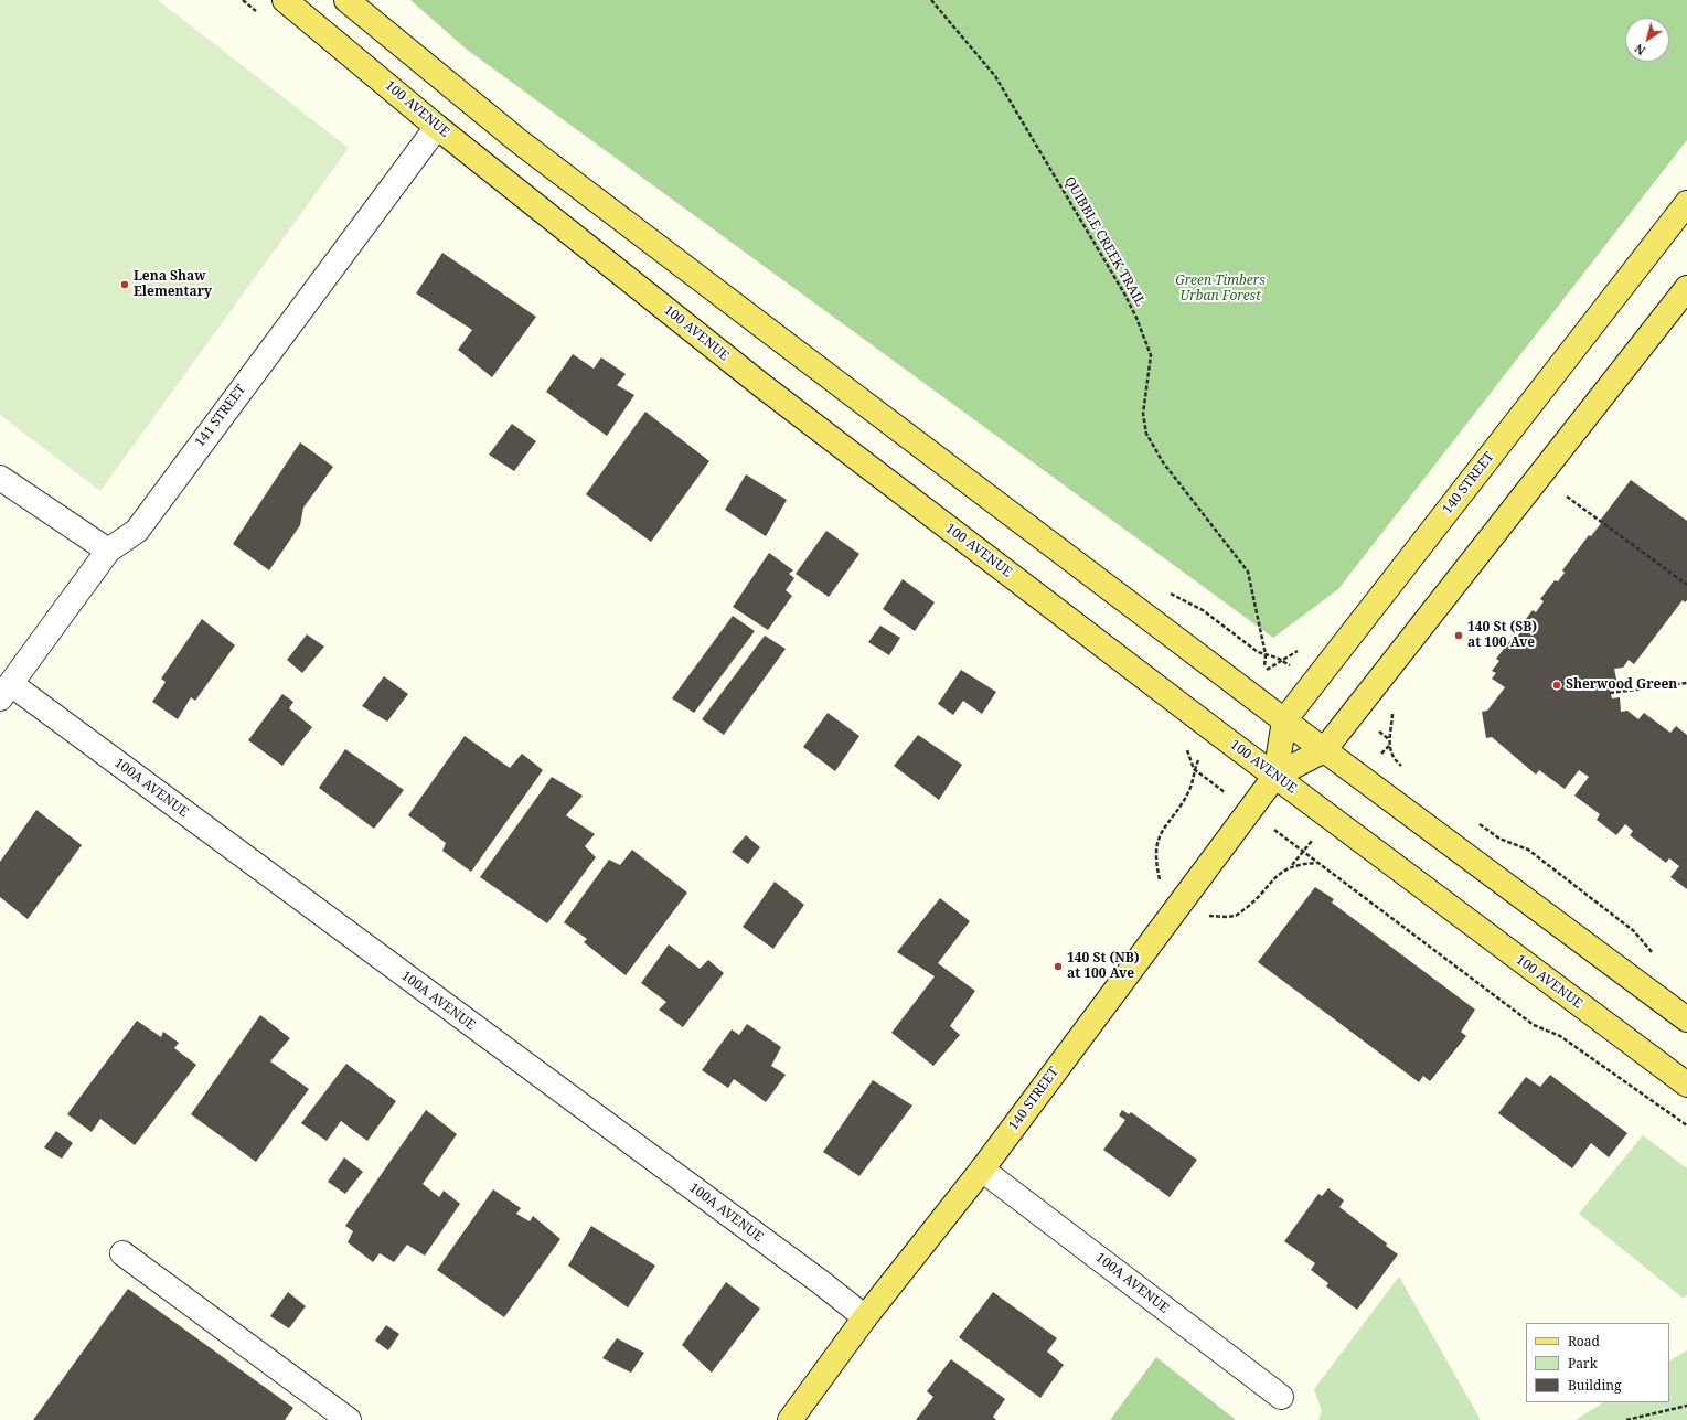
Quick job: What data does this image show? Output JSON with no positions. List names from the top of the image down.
{
  "streets": {
    "main road": ["100 AVENUE", "140 STREET"],
    "street": ["141 STREET", "100A AVENUE"],
    "path": ["QUIBBLE CREEK TRAIL"]
  },
  "crossings": [
    ["100 AVENUE", "141 STREET"],
    ["100 AVENUE", "140 STREET"],
    ["141 STREET", "100A AVENUE"],
    ["140 STREET", "100A AVENUE"]
  ],
  "parks": ["Green Timbers Urban Forest"],
  "places": [
    "Lena Shaw Elementary",
    "140 St (SB) at 100 Ave",
    "Sherwood Green",
    "140 St (NB) at 100 Ave"
  ],
  "legend": ["Road", "Park", "Building"],
  "north": "bottom left"
}
